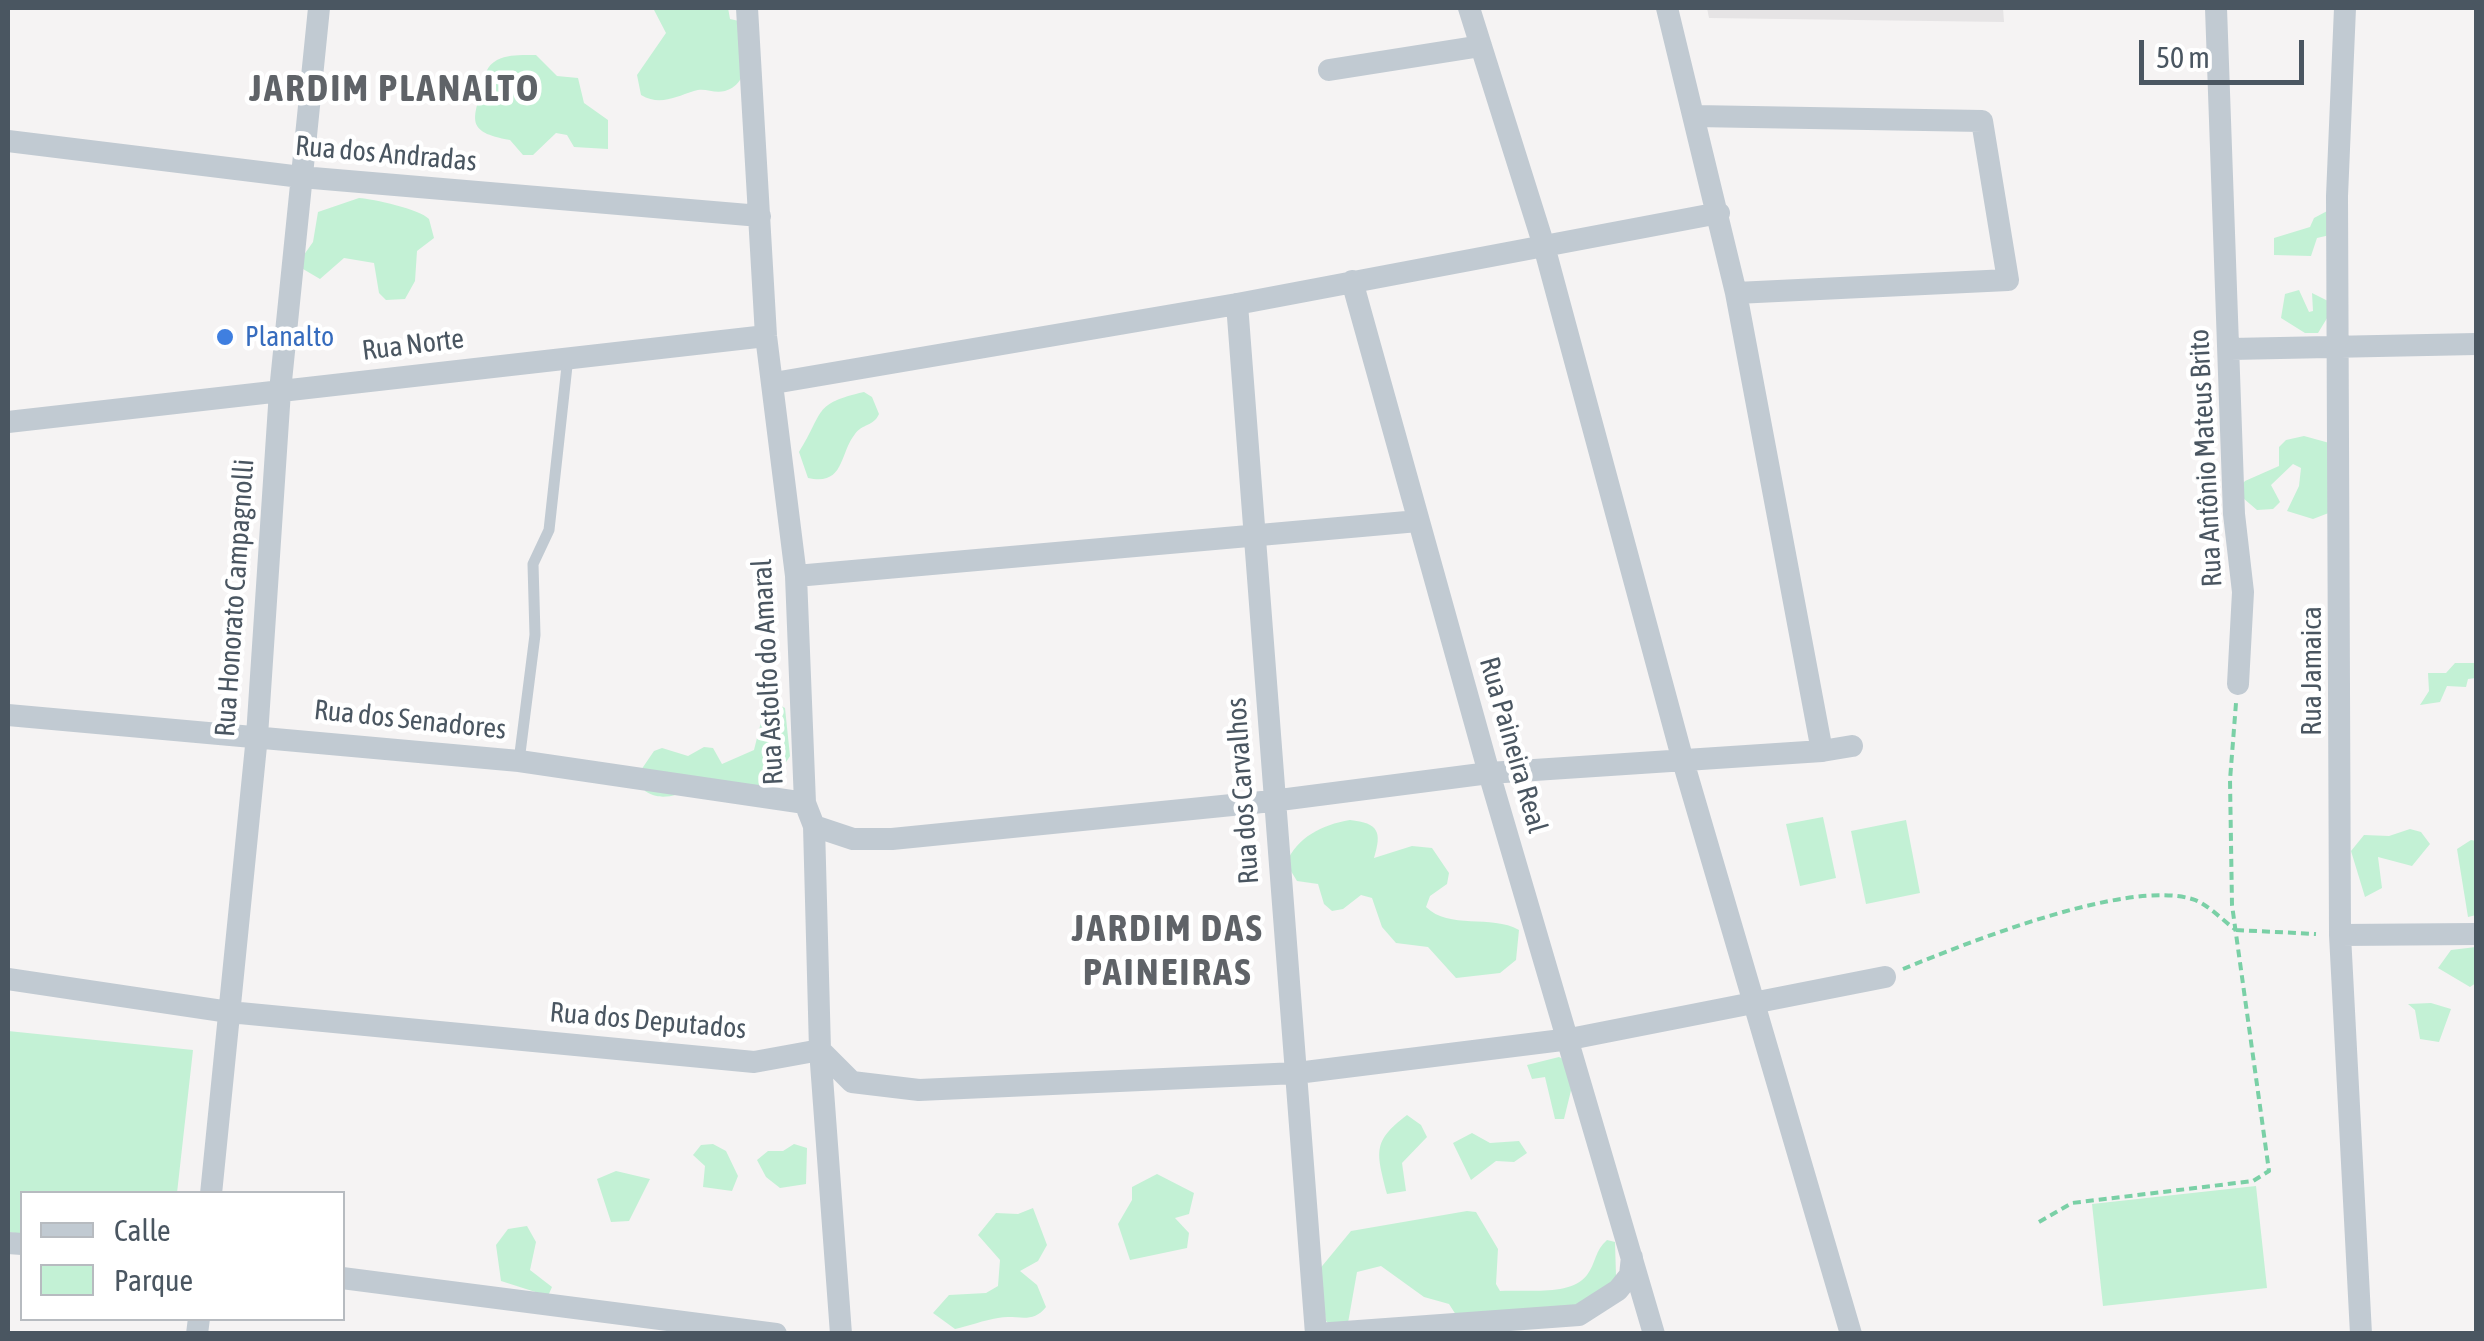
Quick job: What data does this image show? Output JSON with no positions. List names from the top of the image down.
{
  "streets": {
    "street": [
      "Rua dos Andradas",
      "Rua Norte",
      "Rua Antônio Mateus Brito",
      "Rua Honorato Campagnolli",
      "Rua Jamaica",
      "Rua Astolfo do Amaral",
      "Rua dos Senadores",
      "Rua Paineira Real",
      "Rua dos Carvalhos",
      "Rua dos Deputados"
    ]
  },
  "crossings": [
    ["Rua dos Andradas", "Rua Honorato Campagnolli"],
    ["Rua dos Andradas", "Rua Astolfo do Amaral"],
    ["Rua Norte", "Rua Honorato Campagnolli"],
    ["Rua Norte", "Rua Astolfo do Amaral"],
    ["Rua Honorato Campagnolli", "Rua dos Senadores"],
    ["Rua Honorato Campagnolli", "Rua dos Deputados"],
    ["Rua Astolfo do Amaral", "Rua dos Senadores"],
    ["Rua Astolfo do Amaral", "Rua dos Deputados"]
  ],
  "districts": ["JARDIM PLANALTO", "JARDIM DAS PAINEIRAS"],
  "places": ["Planalto"],
  "legend": ["Calle", "Parque"],
  "scale_bar": "50 m"
}
